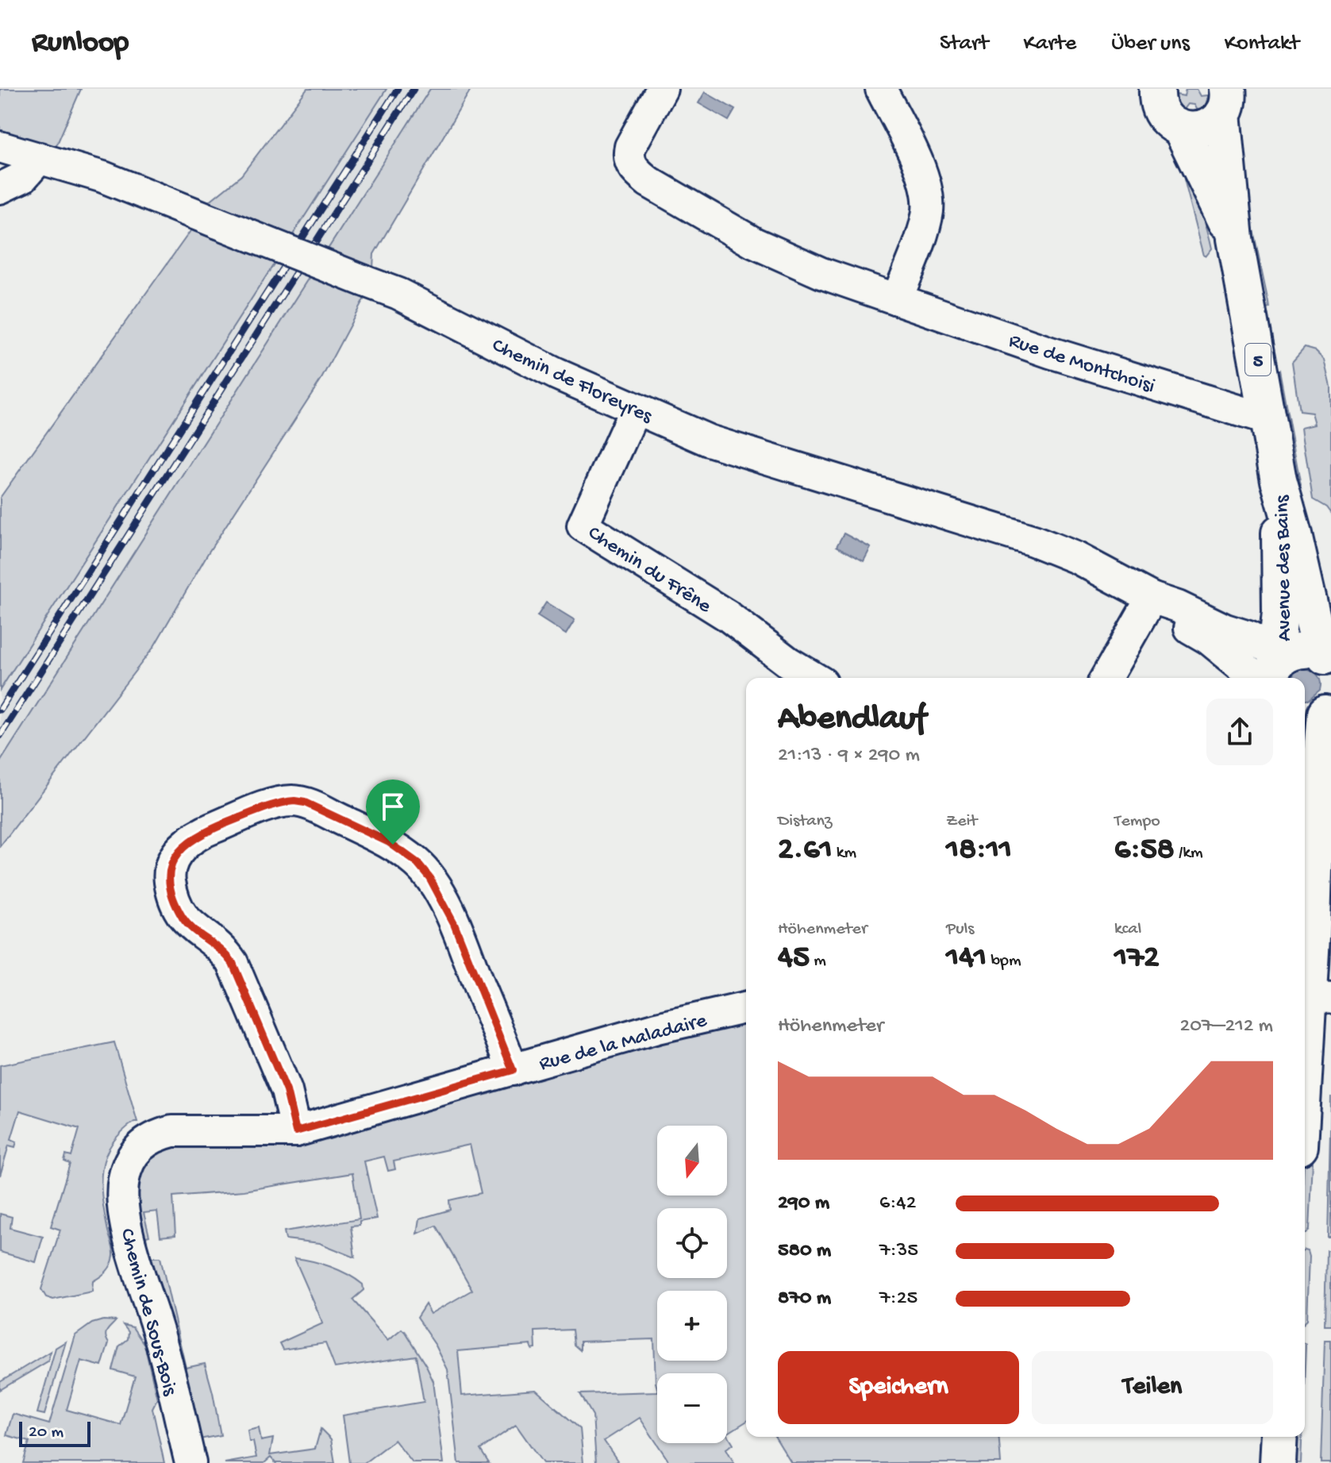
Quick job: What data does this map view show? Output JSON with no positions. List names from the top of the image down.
{
  "streets": {
    "main road": ["5", "Avenue des Bains"],
    "street": [
      "Rue de Montchoisi",
      "Chemin de Floreyres",
      "Chemin du Frêne",
      "Rue de la Maladaire",
      "Chemin de Sous-Bois"
    ]
  },
  "crossings": [
    ["5", "Avenue des Bains"],
    ["Rue de Montchoisi", "Avenue des Bains"],
    ["Chemin de Floreyres", "Chemin du Frêne"],
    ["Chemin de Floreyres", "Avenue des Bains"],
    ["Rue de la Maladaire", "Chemin de Sous-Bois"]
  ],
  "scale_bar": "20 m",
  "north": "bottom",
  "page": {
    "header": "Runloop",
    "nav": [
      "Start",
      "Karte",
      "Über uns",
      "Kontakt"
    ],
    "heading": ["Abendlauf", "21:13 · 9 × 290 m"],
    "stats": [
      ["Distanz", "2.61 km"],
      ["Zeit", "18:11"],
      ["Tempo", "6:58 /km"],
      ["Höhenmeter", "45 m"],
      ["Puls", "141 bpm"],
      ["kcal", "172"]
    ],
    "chart": ["Höhenmeter", "207–212 m"],
    "map_buttons": ["+", "−"],
    "list": [
      {
        "name": "290 m",
        "note": "6:42"
      },
      {
        "name": "580 m",
        "note": "7:35"
      },
      {
        "name": "870 m",
        "note": "7:25"
      }
    ],
    "buttons": ["Speichern", "Teilen"],
    "scale": "20 m"
  }
}
